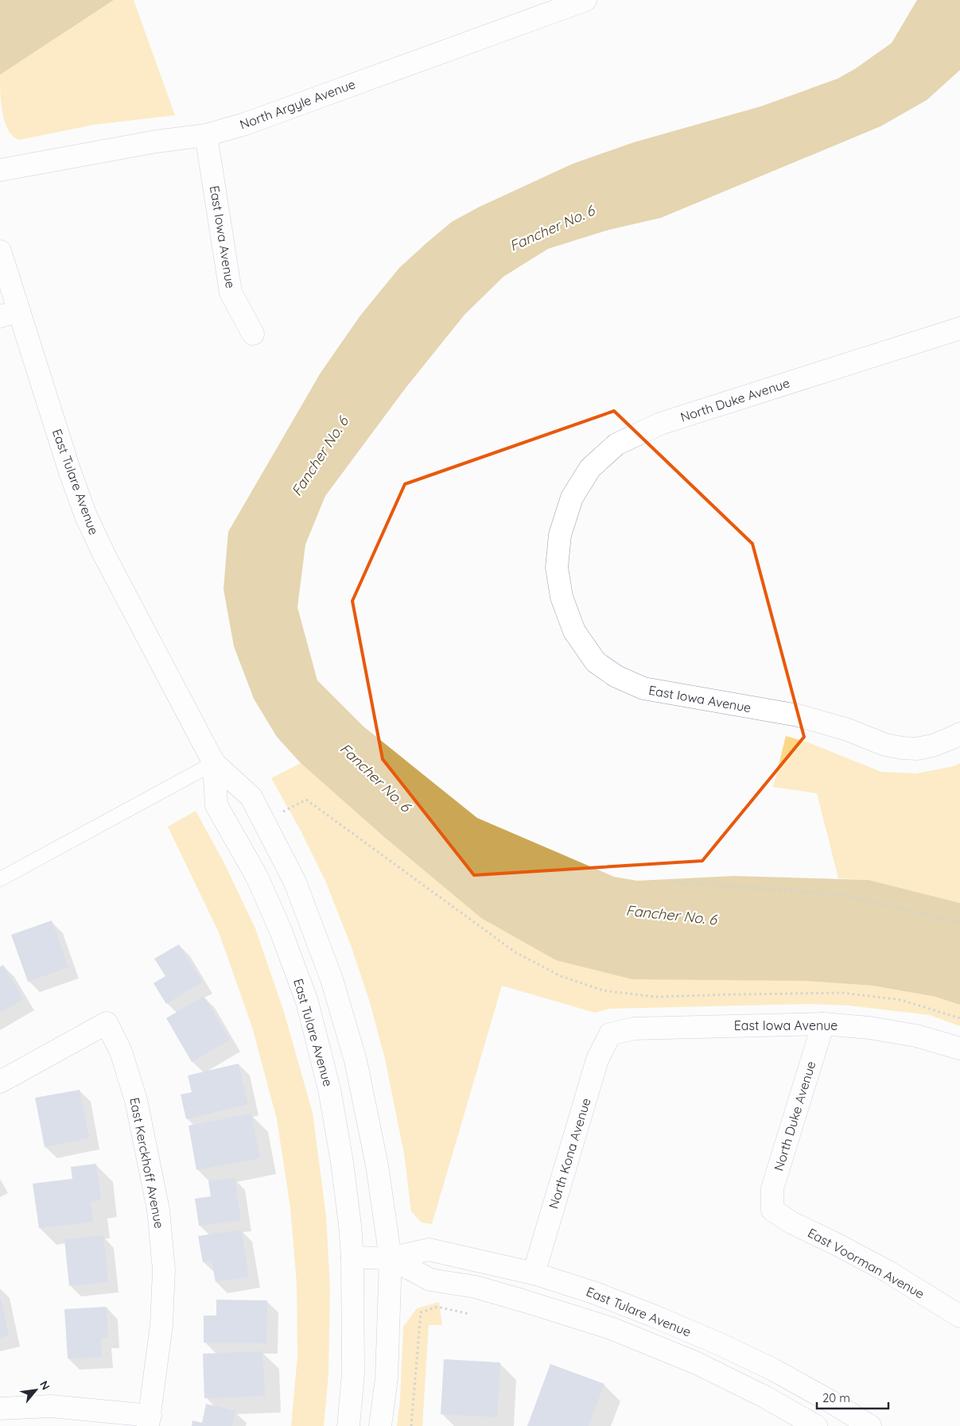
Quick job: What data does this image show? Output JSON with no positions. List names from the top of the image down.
{
  "streets": {
    "street": [
      "North Argyle Avenue",
      "East Iowa Avenue",
      "North Duke Avenue",
      "East Tulare Avenue",
      "North Kona Avenue",
      "East Kerckhoff Avenue",
      "East Voorman Avenue"
    ]
  },
  "crossings": [
    ["North Argyle Avenue", "East Iowa Avenue"],
    ["East Iowa Avenue", "North Duke Avenue"],
    ["East Iowa Avenue", "North Kona Avenue"],
    ["North Duke Avenue", "East Voorman Avenue"],
    ["East Tulare Avenue", "North Kona Avenue"]
  ],
  "water": ["Fancher No. 6"],
  "scale_bar": "20 m",
  "north": "top right"
}
